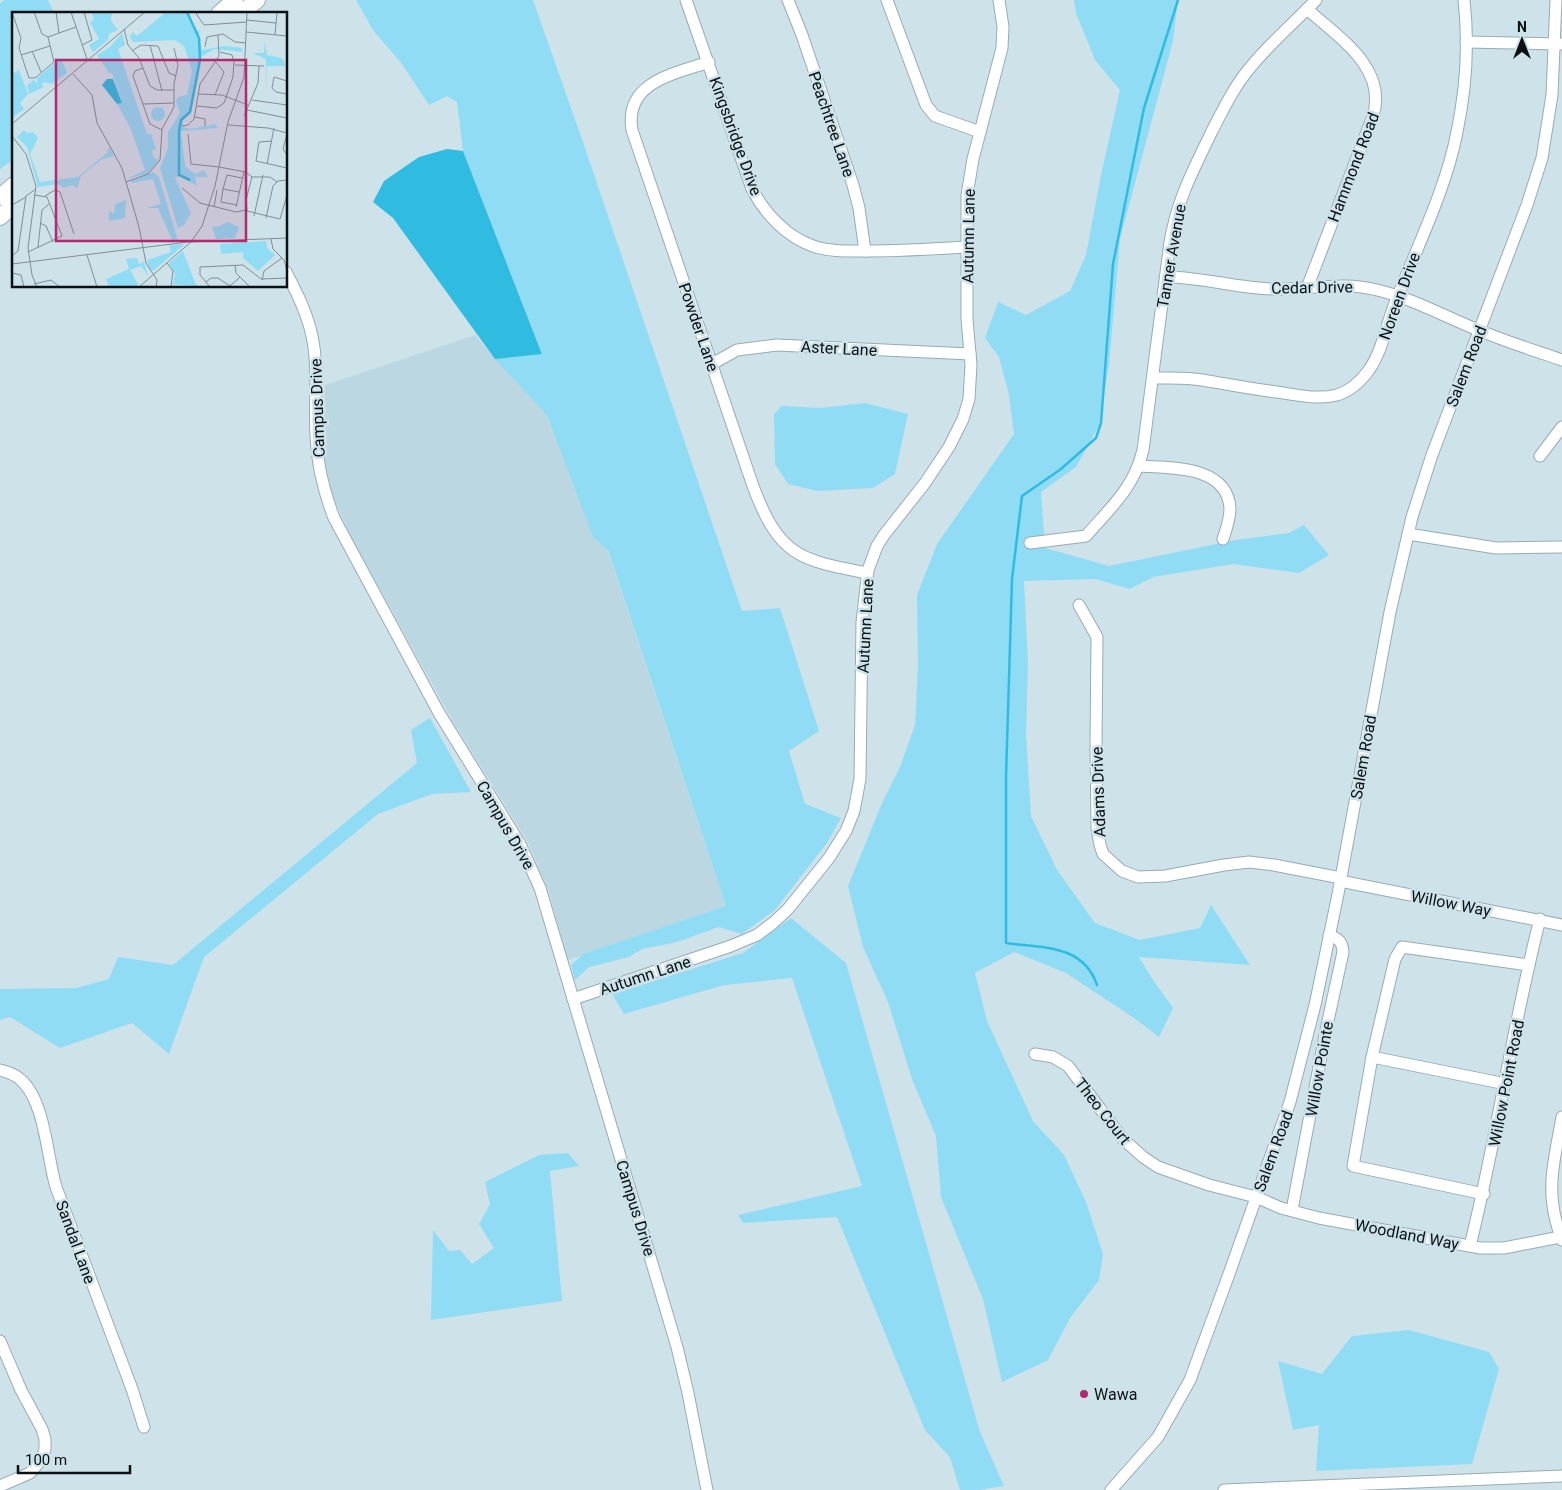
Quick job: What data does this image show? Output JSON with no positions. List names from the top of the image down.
{
  "streets": {
    "street": [
      "Peachtree Lane",
      "Kingsbridge Drive",
      "Hammond Road",
      "Autumn Lane",
      "Tanner Avenue",
      "Cedar Drive",
      "Noreen Drive",
      "Powder Lane",
      "Aster Lane",
      "Salem Road",
      "Campus Drive",
      "Adams Drive",
      "Willow Way",
      "Willow Pointe",
      "Willow Point Road",
      "Theo Court",
      "Woodland Way",
      "Sandal Lane"
    ]
  },
  "crossings": [
    ["Peachtree Lane", "Kingsbridge Drive"],
    ["Kingsbridge Drive", "Autumn Lane"],
    ["Kingsbridge Drive", "Powder Lane"],
    ["Hammond Road", "Tanner Avenue"],
    ["Hammond Road", "Cedar Drive"],
    ["Autumn Lane", "Powder Lane"],
    ["Autumn Lane", "Aster Lane"],
    ["Autumn Lane", "Campus Drive"],
    ["Tanner Avenue", "Cedar Drive"],
    ["Tanner Avenue", "Noreen Drive"],
    ["Cedar Drive", "Noreen Drive"],
    ["Cedar Drive", "Salem Road"],
    ["Powder Lane", "Aster Lane"],
    ["Salem Road", "Adams Drive"],
    ["Salem Road", "Willow Way"],
    ["Salem Road", "Willow Pointe"],
    ["Salem Road", "Theo Court"],
    ["Salem Road", "Woodland Way"],
    ["Adams Drive", "Willow Way"],
    ["Willow Way", "Willow Point Road"],
    ["Willow Pointe", "Woodland Way"],
    ["Willow Point Road", "Woodland Way"],
    ["Theo Court", "Woodland Way"]
  ],
  "places": ["Wawa"],
  "scale_bar": "100 m",
  "north": "top"
}
